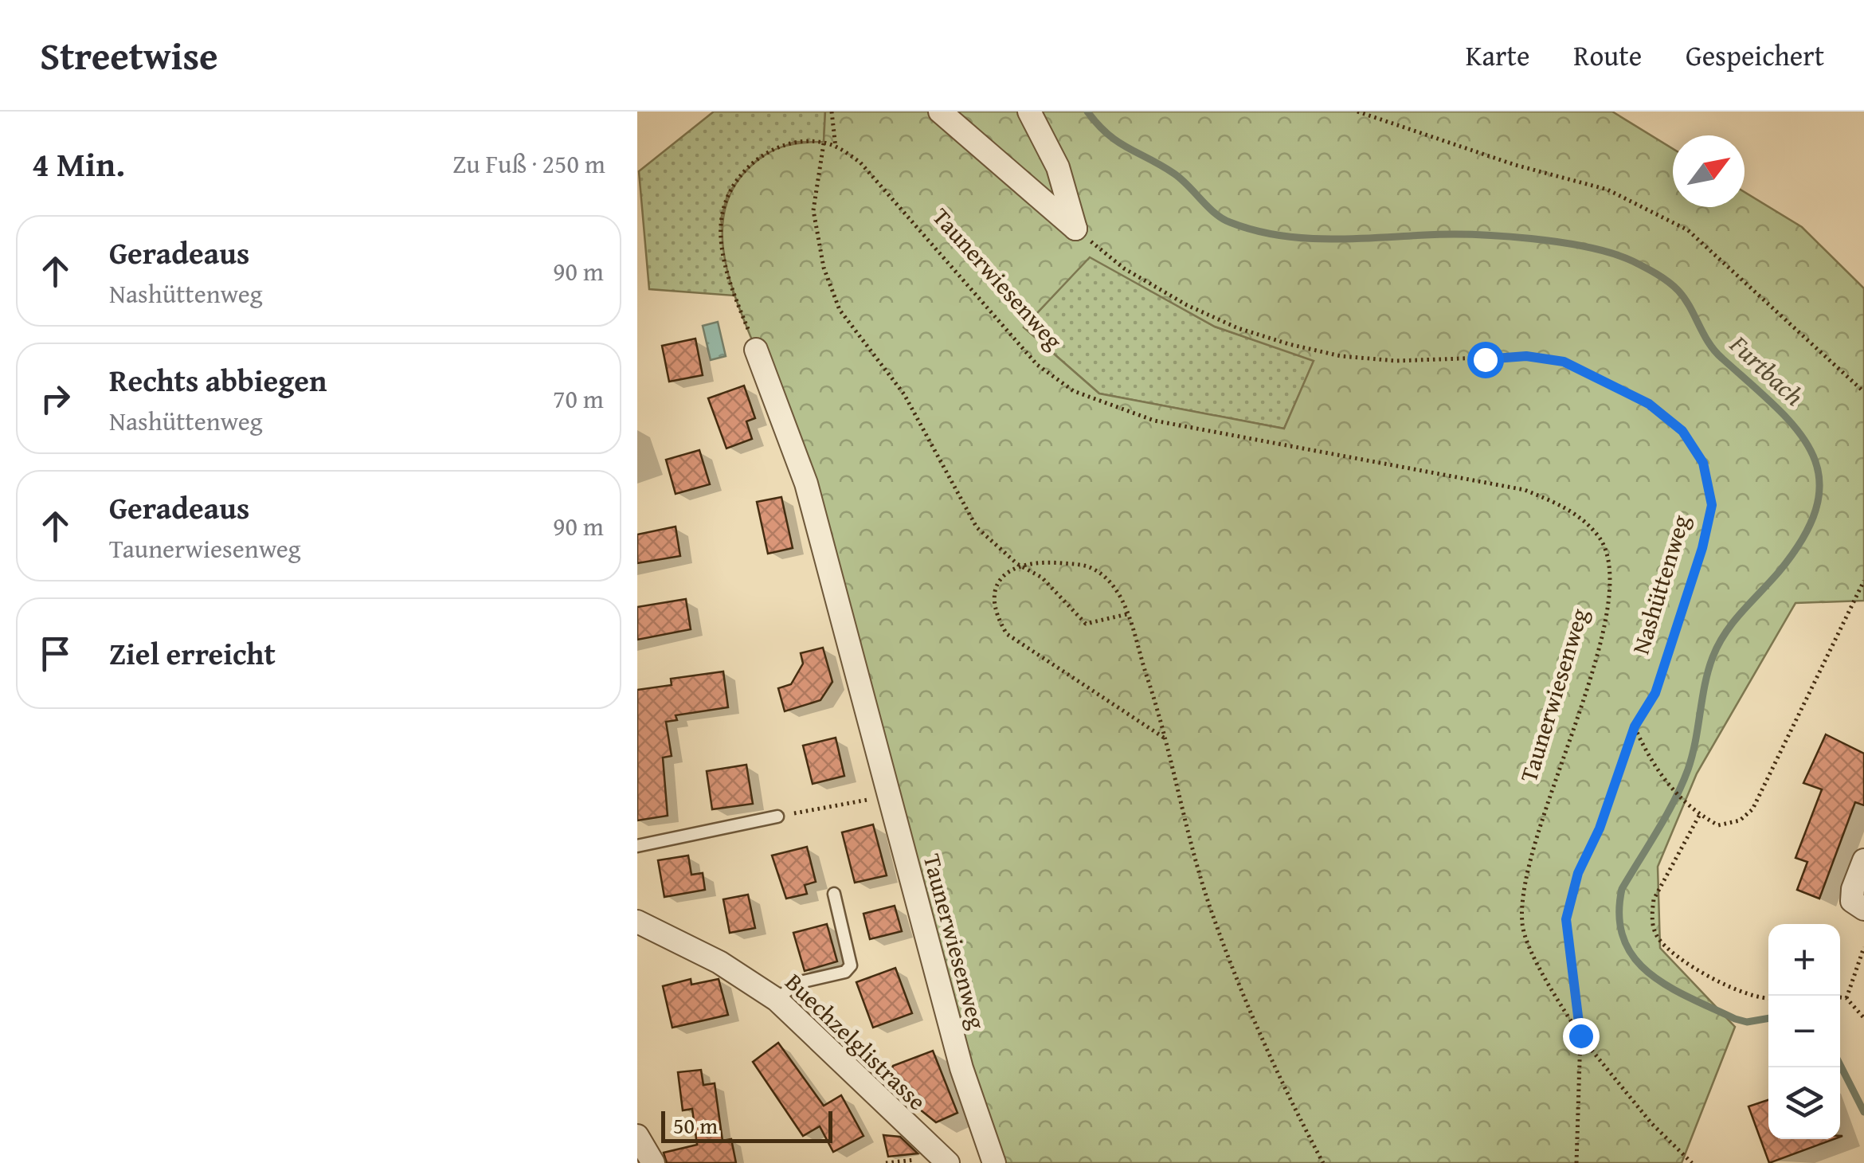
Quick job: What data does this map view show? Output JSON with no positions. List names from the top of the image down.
{
  "streets": {
    "street": ["Taunerwiesenweg", "Buechzelglistrasse"],
    "path": ["Nashüttenweg"]
  },
  "water": ["Furtbach"],
  "scale_bar": "50 m",
  "north": "top right",
  "page": {
    "header": "Streetwise",
    "nav": ["Karte", "Route", "Gespeichert"],
    "heading": ["4 Min.", "Zu Fuß · 250 m"],
    "list": [
      ["Geradeaus", "Nashüttenweg", "90 m"],
      ["Rechts abbiegen", "Nashüttenweg", "70 m"],
      ["Geradeaus", "Taunerwiesenweg", "90 m"],
      "Ziel erreicht"
    ],
    "map_buttons": ["+", "−"],
    "scale": "50 m"
  }
}
